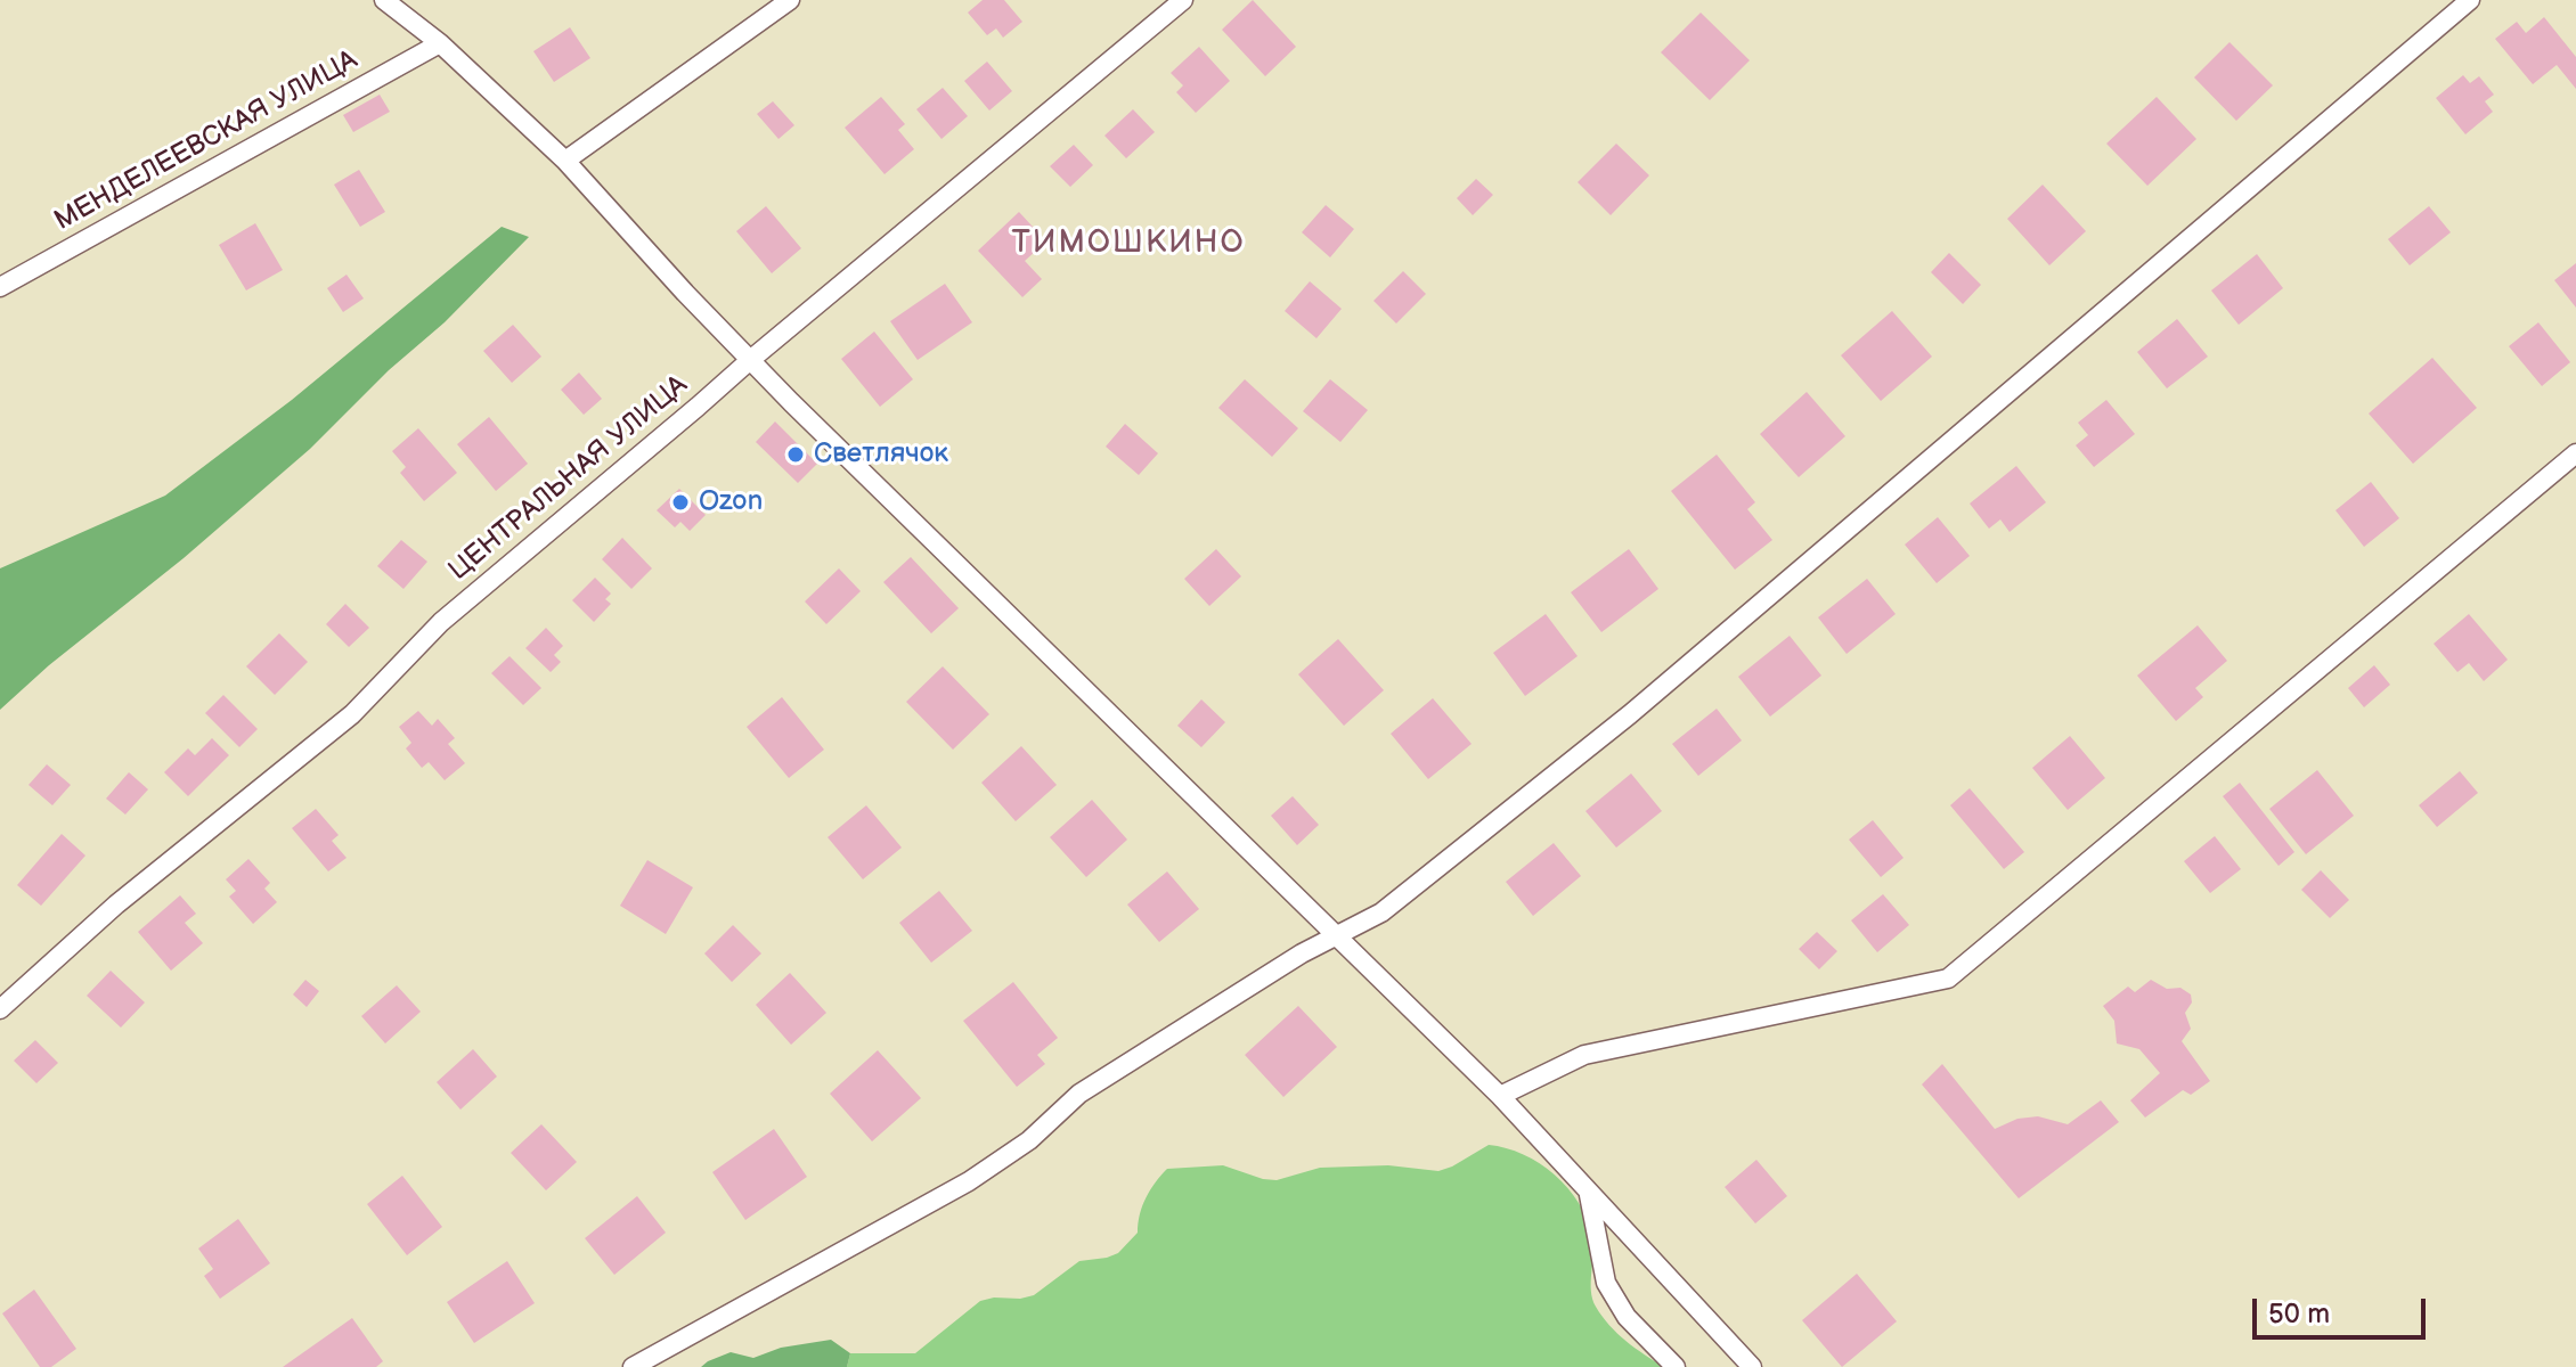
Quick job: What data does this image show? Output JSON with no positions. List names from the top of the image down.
{
  "streets": {
    "street": ["МЕНДЕЛЕЕВСКАЯ УЛИЦА", "ЦЕНТРАЛЬНАЯ УЛИЦА"]
  },
  "districts": ["ТИМОШКИНО"],
  "places": ["Светлячок", "Ozon"],
  "scale_bar": "50 m"
}
